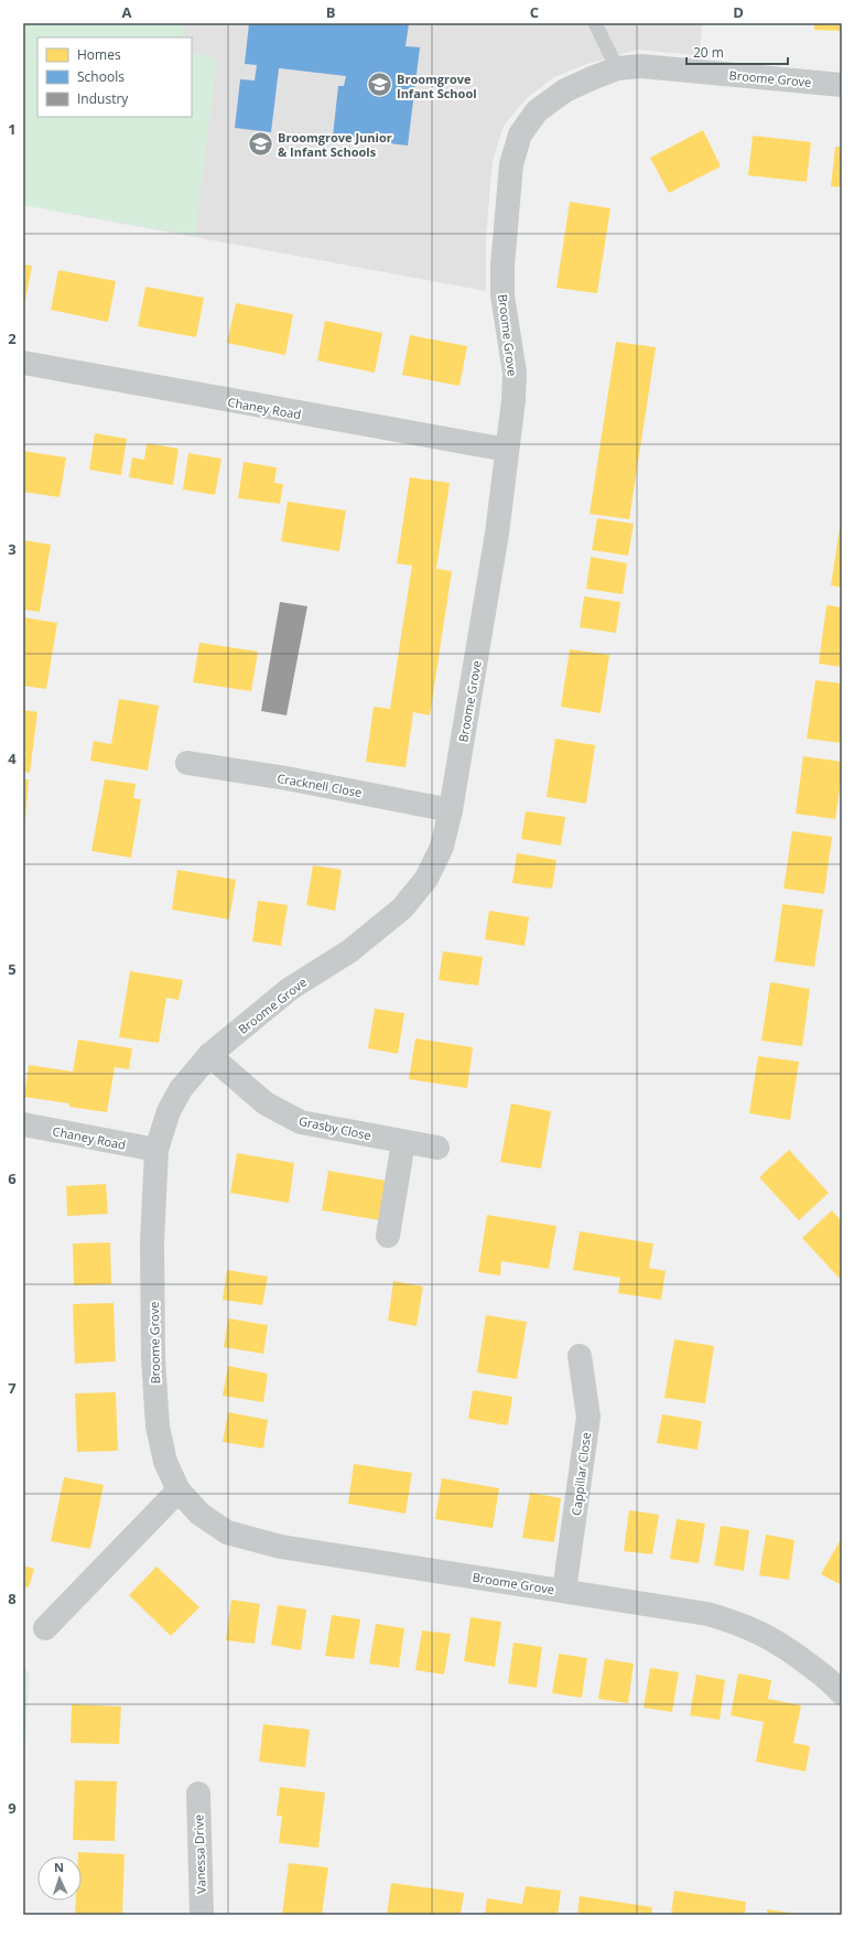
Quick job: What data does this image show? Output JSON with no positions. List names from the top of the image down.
{
  "streets": {
    "street": [
      "Broome Grove",
      "Chaney Road",
      "Cracknell Close",
      "Grasby Close",
      "Cappillar Close",
      "Vanessa Drive"
    ]
  },
  "crossings": [
    ["Broome Grove", "Chaney Road"],
    ["Broome Grove", "Cracknell Close"],
    ["Broome Grove", "Grasby Close"],
    ["Broome Grove", "Cappillar Close"]
  ],
  "places": {
    "school or university": ["Broomgrove Infant School", "Broomgrove Junior & Infant Schools"]
  },
  "legend": ["Homes", "Schools", "Industry"],
  "scale_bar": "20 m",
  "north": "top",
  "grid": {
    "columns": [
      "A",
      "B",
      "C",
      "D"
    ],
    "rows": [
      "1",
      "2",
      "3",
      "4",
      "5",
      "6",
      "7",
      "8",
      "9"
    ]
  }
}
